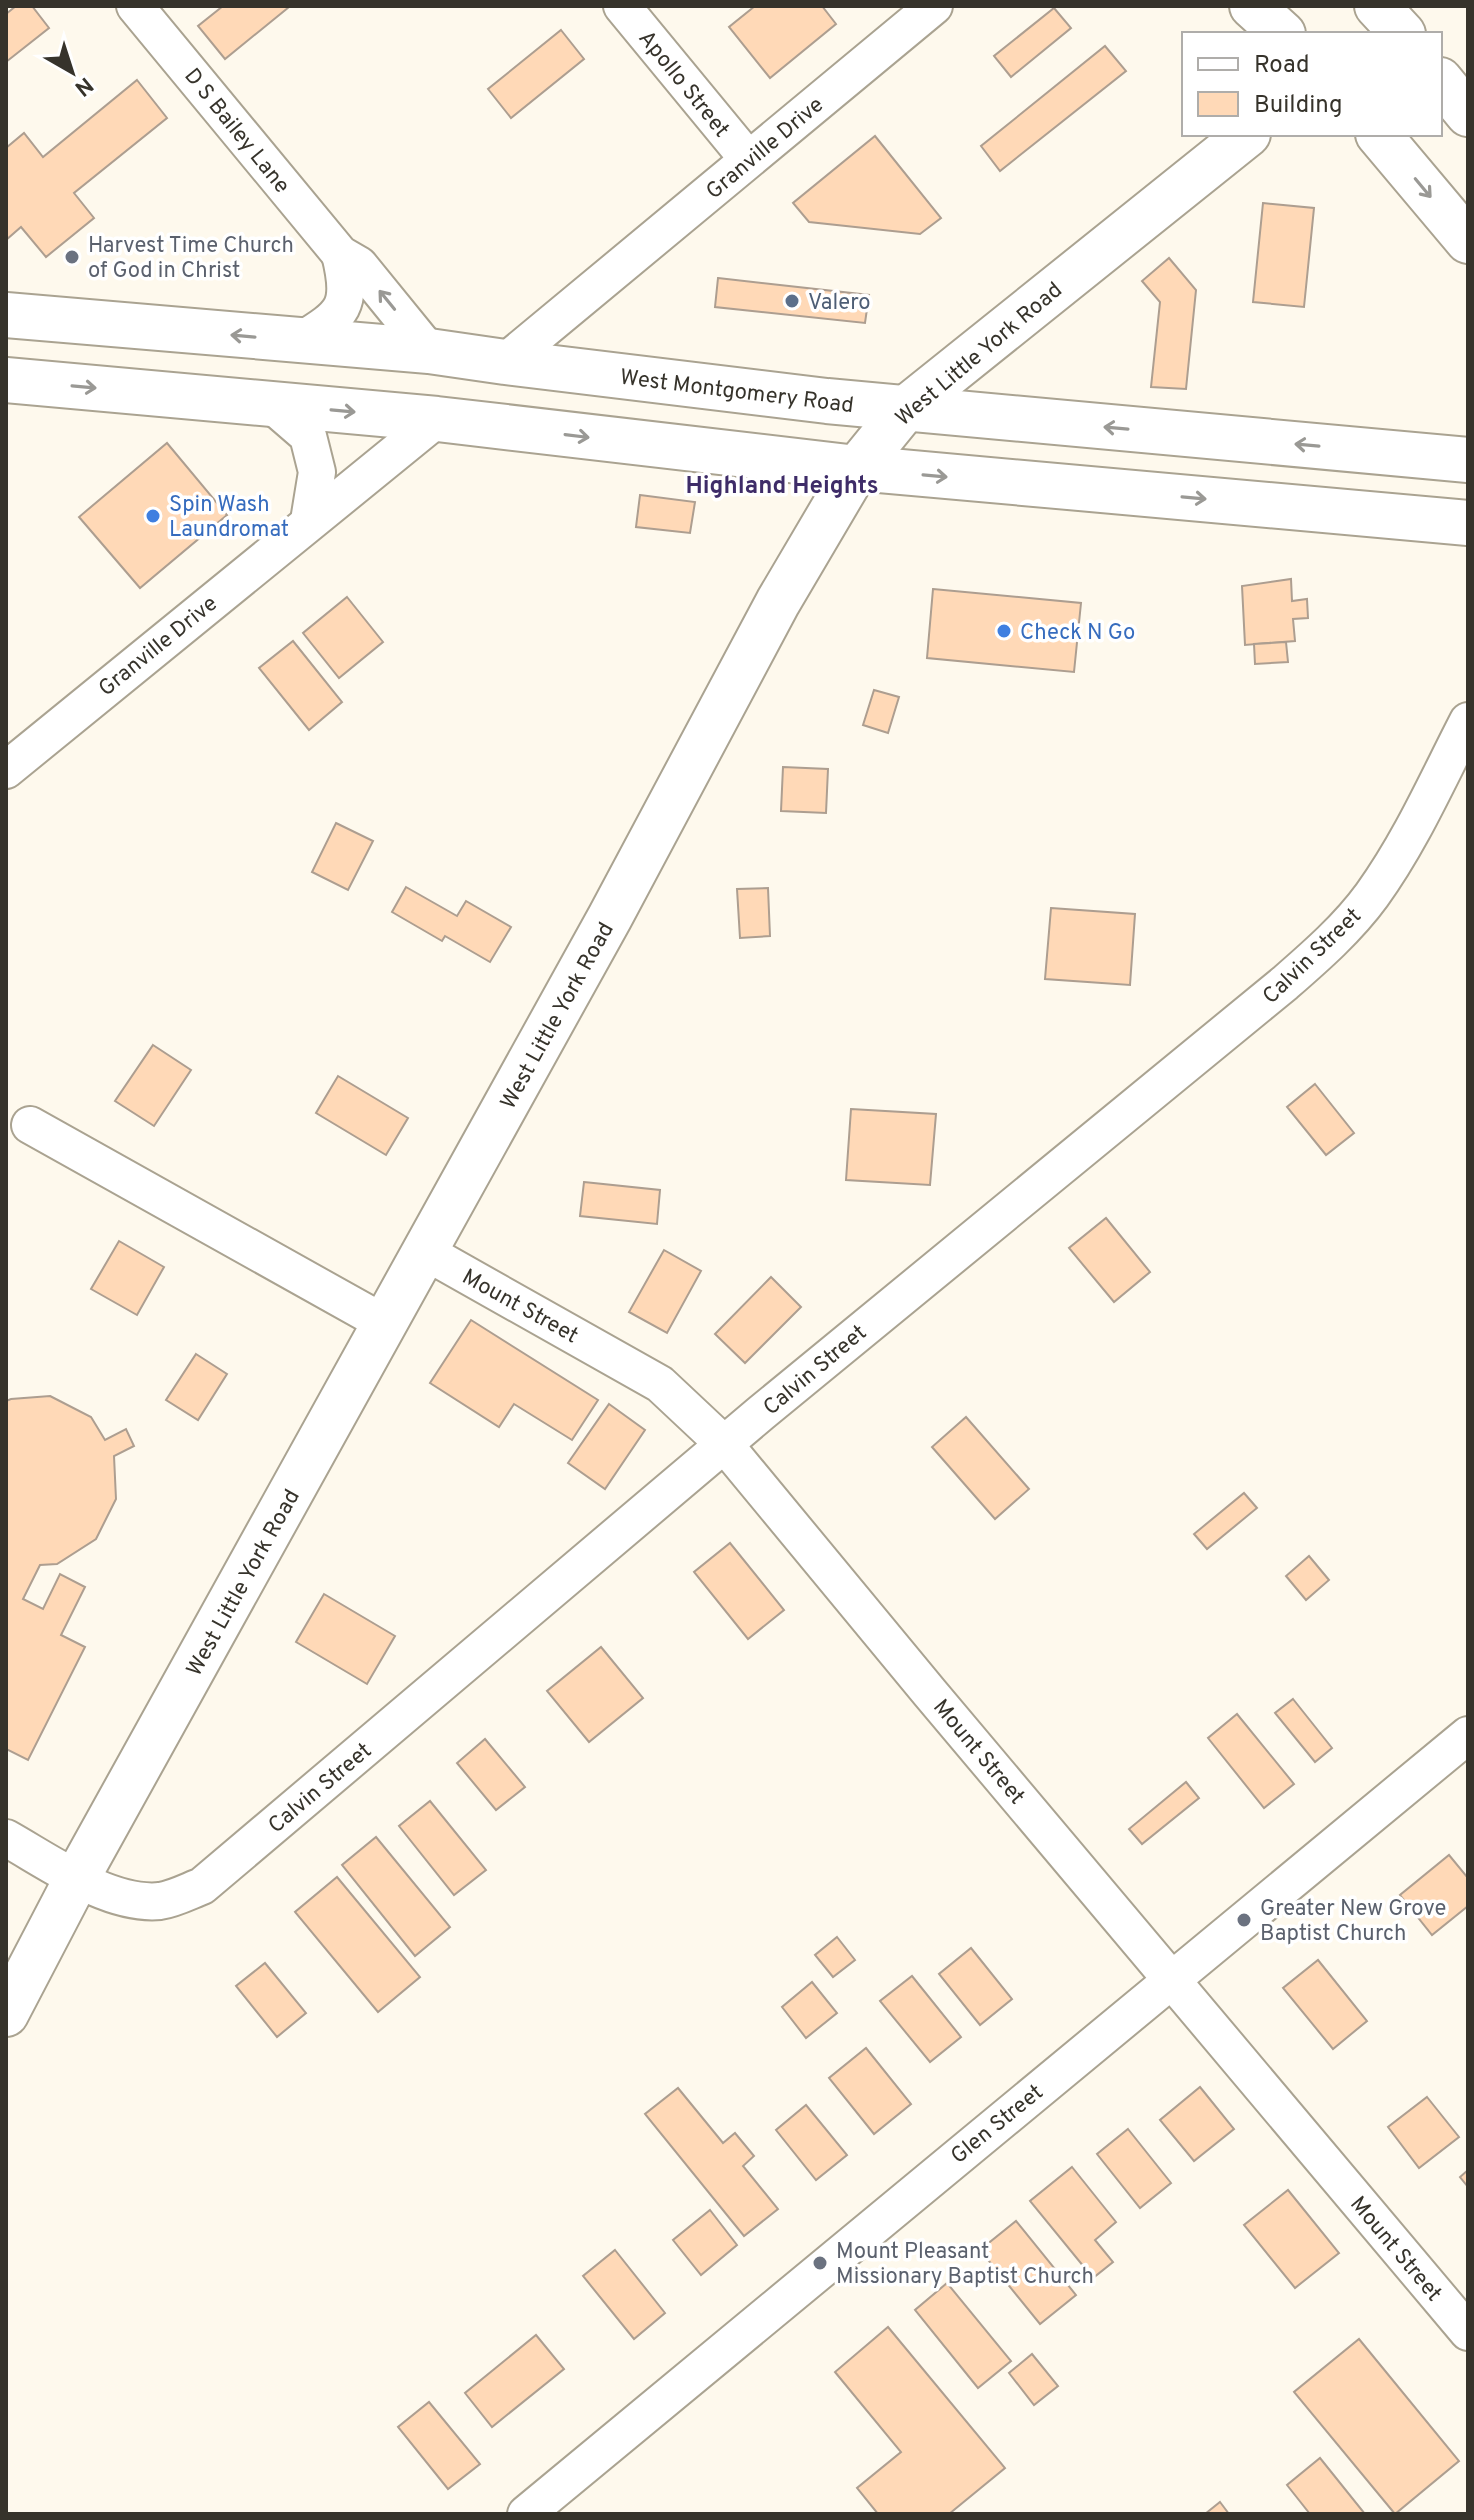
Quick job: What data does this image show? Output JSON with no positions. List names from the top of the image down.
{
  "streets": {
    "main road": ["West Little York Road", "West Montgomery Road"],
    "street": [
      "Apollo Street",
      "D S Bailey Lane",
      "Granville Drive",
      "Calvin Street",
      "Mount Street",
      "Glen Street"
    ]
  },
  "crossings": [
    ["Apollo Street", "Granville Drive"],
    ["D S Bailey Lane", "West Montgomery Road"],
    ["Granville Drive", "West Montgomery Road"],
    ["West Little York Road", "West Montgomery Road"],
    ["West Little York Road", "Calvin Street"],
    ["West Little York Road", "Mount Street"],
    ["Calvin Street", "Mount Street"],
    ["Mount Street", "Glen Street"]
  ],
  "districts": ["Highland Heights"],
  "places": [
    "Harvest Time Church of God in Christ",
    "Valero",
    "Spin Wash Laundromat",
    "Check N Go",
    "Greater New Grove Baptist Church",
    "Mount Pleasant Missionary Baptist Church"
  ],
  "legend": ["Road", "Building"],
  "north": "bottom right"
}
